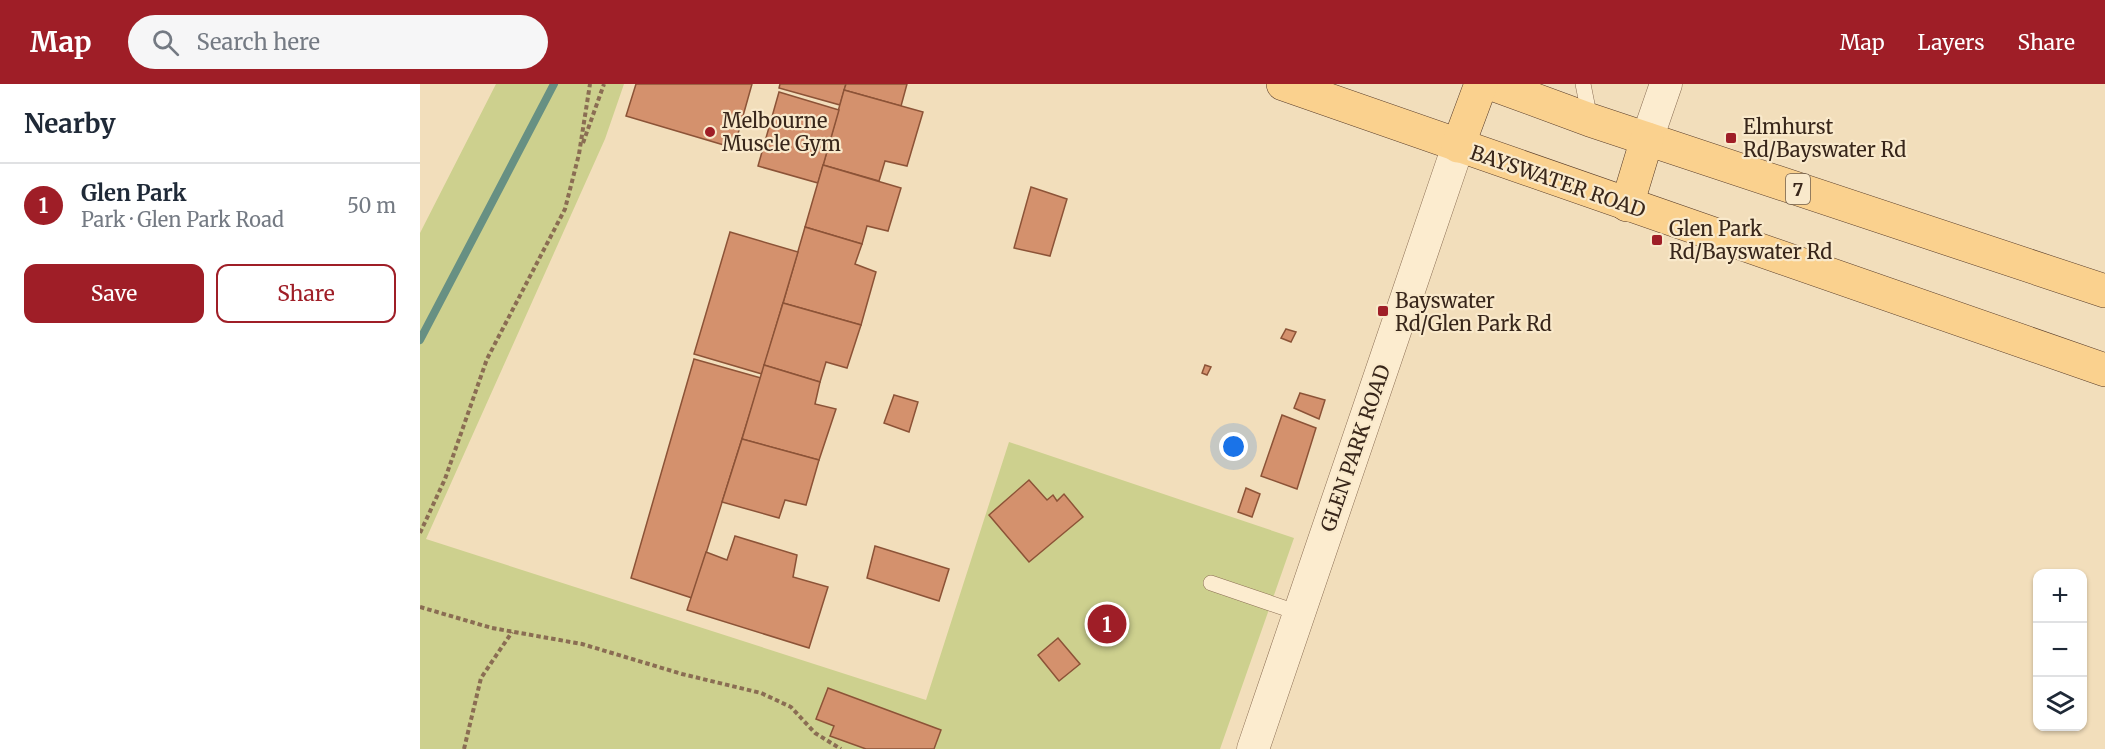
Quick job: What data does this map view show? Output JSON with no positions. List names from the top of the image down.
{
  "streets": {
    "main road": ["BAYSWATER ROAD", "7"],
    "street": ["GLEN PARK ROAD"]
  },
  "crossings": [
    ["BAYSWATER ROAD", "GLEN PARK ROAD"]
  ],
  "places": {
    "other": ["Melbourne Muscle Gym"],
    "transit": ["Elmhurst Rd/Bayswater Rd", "Glen Park Rd/Bayswater Rd", "Bayswater Rd/Glen Park Rd"]
  },
  "page": {
    "header": "Map",
    "search": "Search here",
    "nav": ["Map", "Layers", "Share"],
    "heading": "Nearby",
    "list": [
      {
        "mark": "1",
        "name": "Glen Park",
        "note": "Park · Glen Park Road",
        "value": "50 m"
      }
    ],
    "buttons": ["Save", "Share"],
    "map_buttons": ["+", "−"],
    "pins": "1"
  }
}
